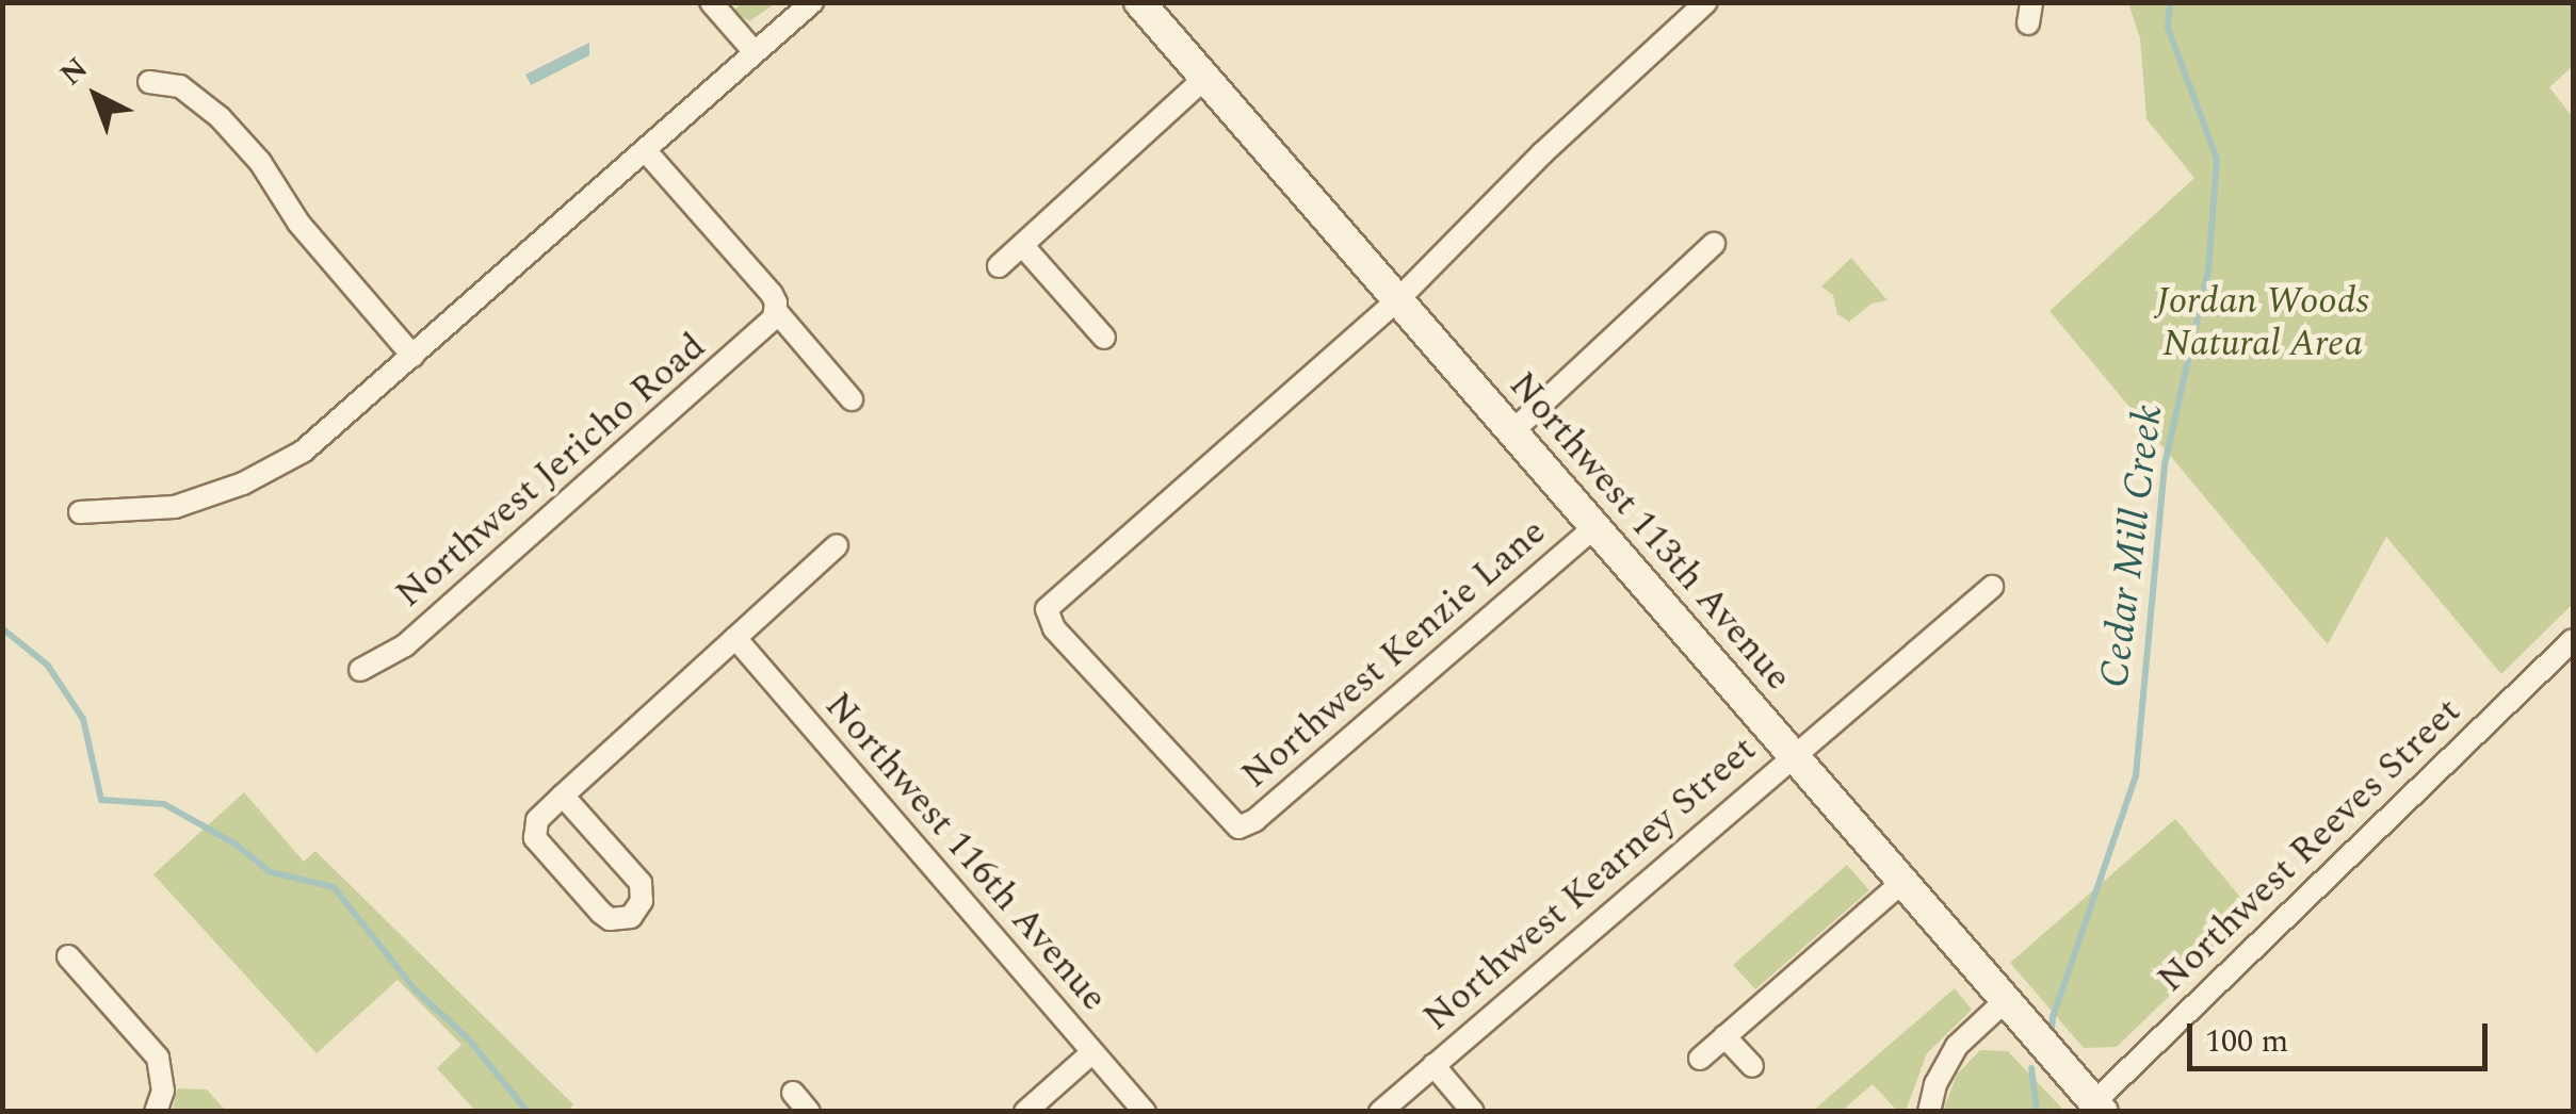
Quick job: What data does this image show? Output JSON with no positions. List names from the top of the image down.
{
  "streets": {
    "street": [
      "Northwest Jericho Road",
      "Northwest 113th Avenue",
      "Northwest Kenzie Lane",
      "Northwest Reeves Street",
      "Northwest 116th Avenue",
      "Northwest Kearney Street"
    ]
  },
  "crossings": [
    ["Northwest 113th Avenue", "Northwest Kenzie Lane"],
    ["Northwest 113th Avenue", "Northwest Reeves Street"],
    ["Northwest 113th Avenue", "Northwest Kearney Street"]
  ],
  "water": ["Cedar Mill Creek"],
  "parks": ["Jordan Woods Natural Area"],
  "scale_bar": "100 m",
  "north": "top left"
}
